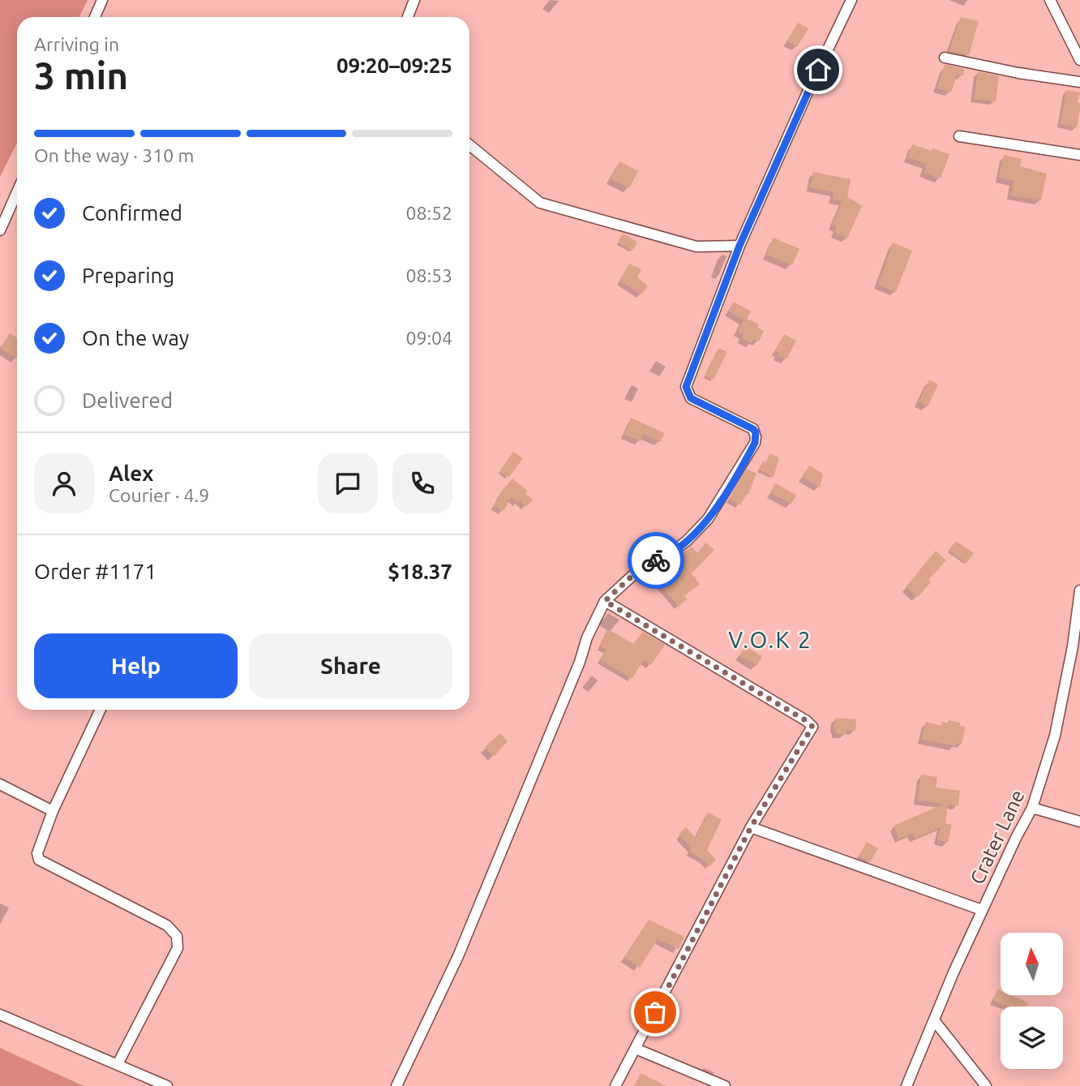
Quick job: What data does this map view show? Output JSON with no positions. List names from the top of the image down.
{
  "streets": {
    "street": ["Crater Lane"]
  },
  "districts": ["V.O.K 2"],
  "north": "top",
  "page": {
    "heading": ["3 min", "Arriving in", "09:20–09:25"],
    "panel": [
      "Alex",
      "Courier · 4.9",
      "Order #1171",
      "$18.37"
    ],
    "bar": "On the way · 310 m",
    "list": [
      ["Confirmed", "08:52"],
      ["Preparing", "08:53"],
      ["On the way", "09:04"],
      "Delivered"
    ],
    "buttons": ["Help", "Share"]
  }
}
